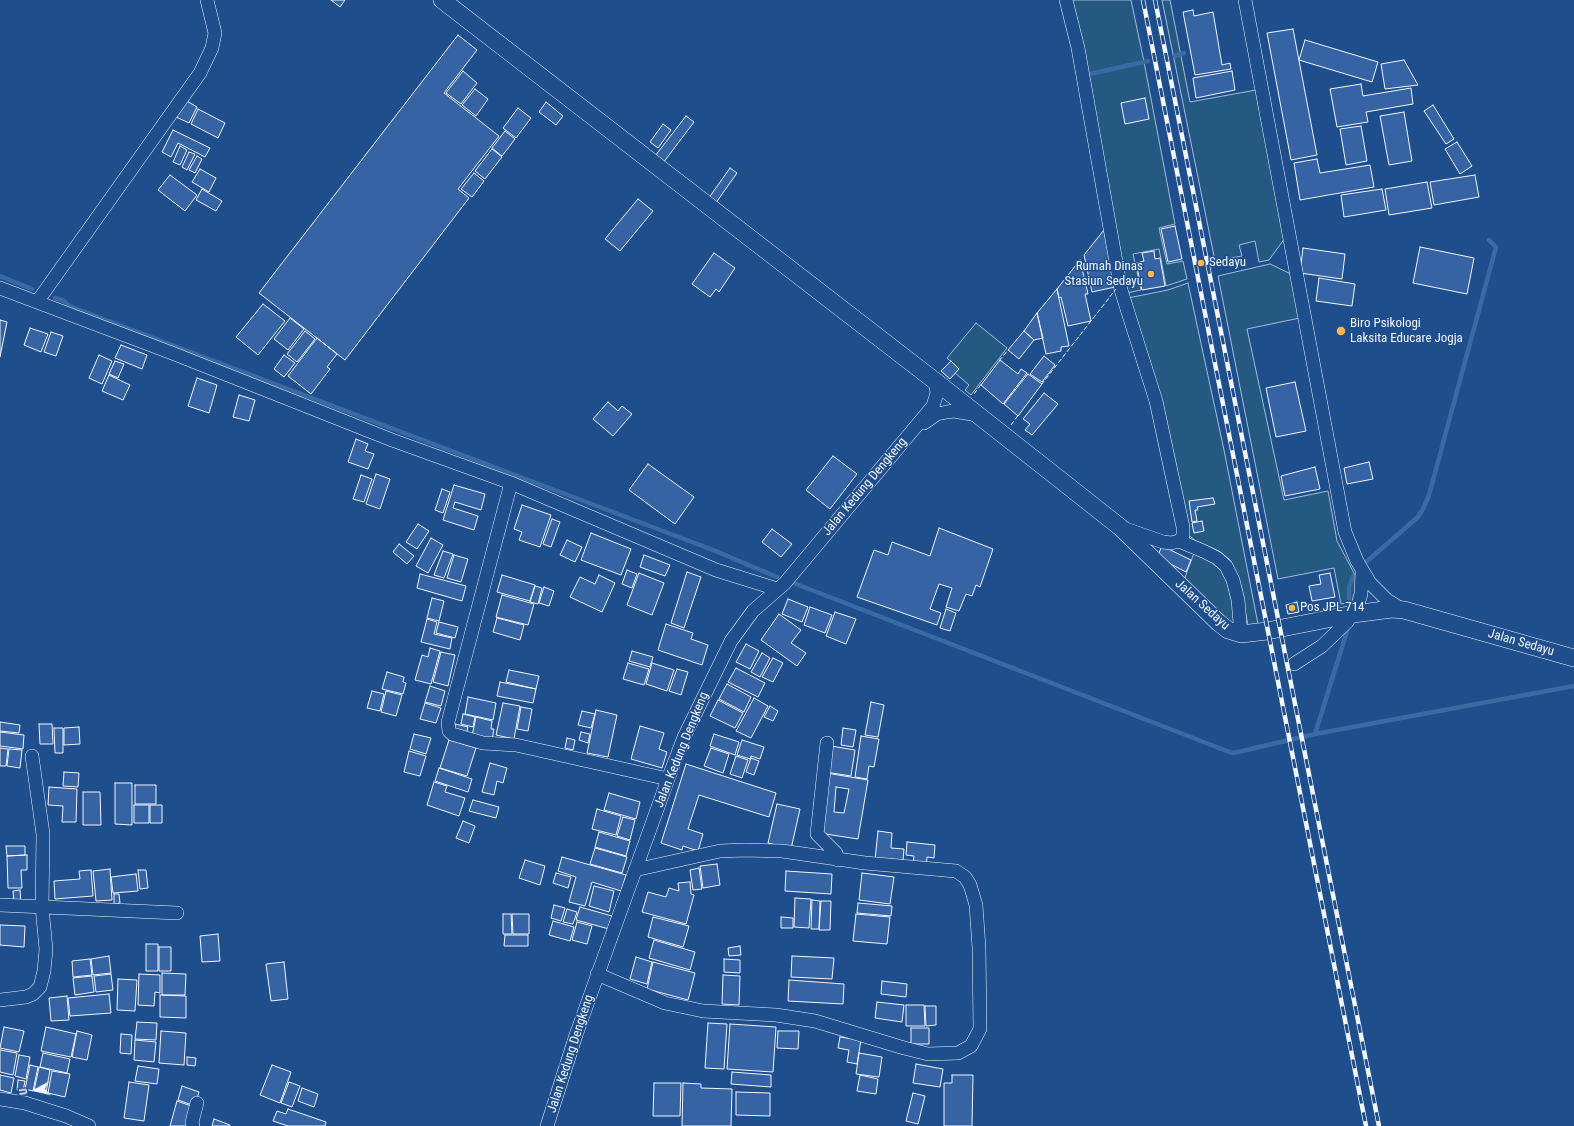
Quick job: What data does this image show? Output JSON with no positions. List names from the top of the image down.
{
  "streets": {
    "street": ["Jalan Kedung Dengkeng", "Jalan Sedayu"]
  },
  "crossings": [
    ["Jalan Kedung Dengkeng", "Jalan Sedayu"]
  ],
  "places": [
    "Sedayu",
    "Rumah Dinas Stasiun Sedayu",
    "Biro Psikologi Laksita Educare Jogja",
    "Pos JPL 714"
  ],
  "north": "left"
}
